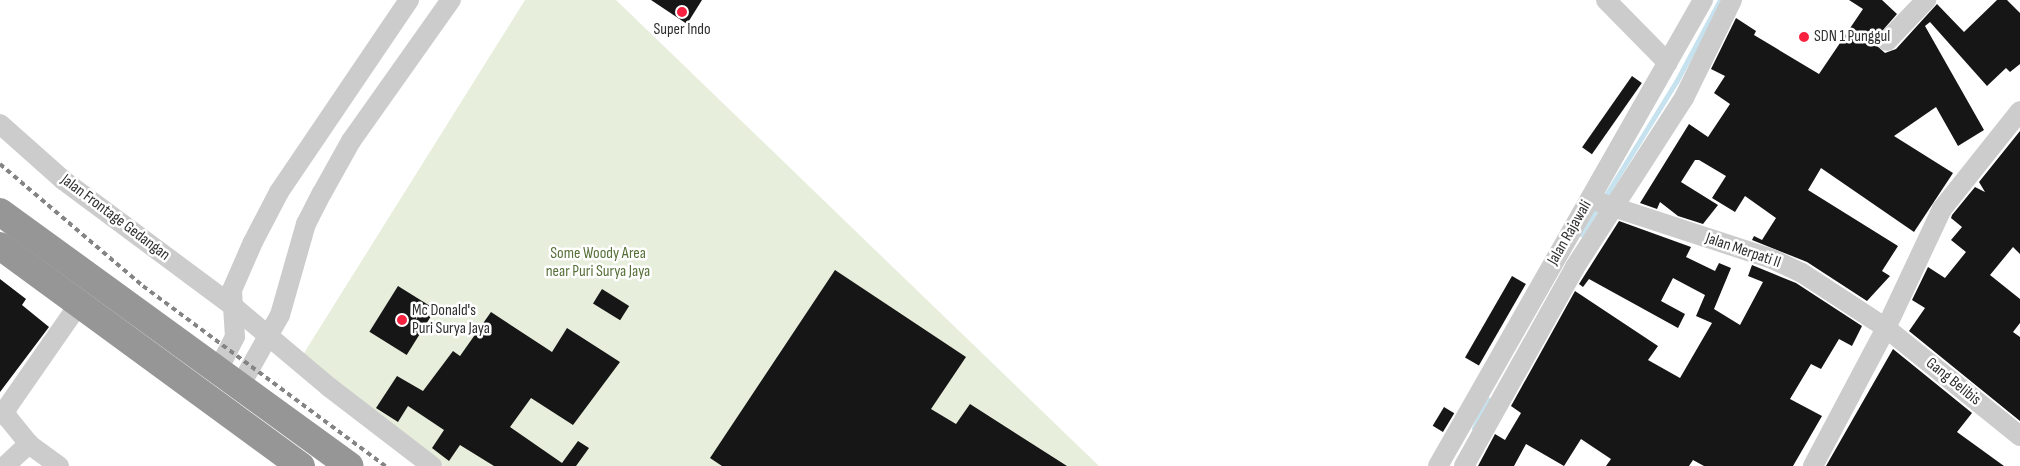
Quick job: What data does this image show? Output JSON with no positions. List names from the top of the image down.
{
  "streets": {
    "street": [
      "Jalan Frontage Gedangan",
      "Jalan Rajawali",
      "Jalan Merpati II",
      "Gang Belibis"
    ]
  },
  "crossings": [
    ["Jalan Rajawali", "Jalan Merpati II"],
    ["Jalan Merpati II", "Gang Belibis"]
  ],
  "parks": ["Some Woody Area near Puri Surya Jaya"],
  "places": ["Super Indo", "SDN 1 Punggul", "Mc Donald's Puri Surya Jaya"]
}
